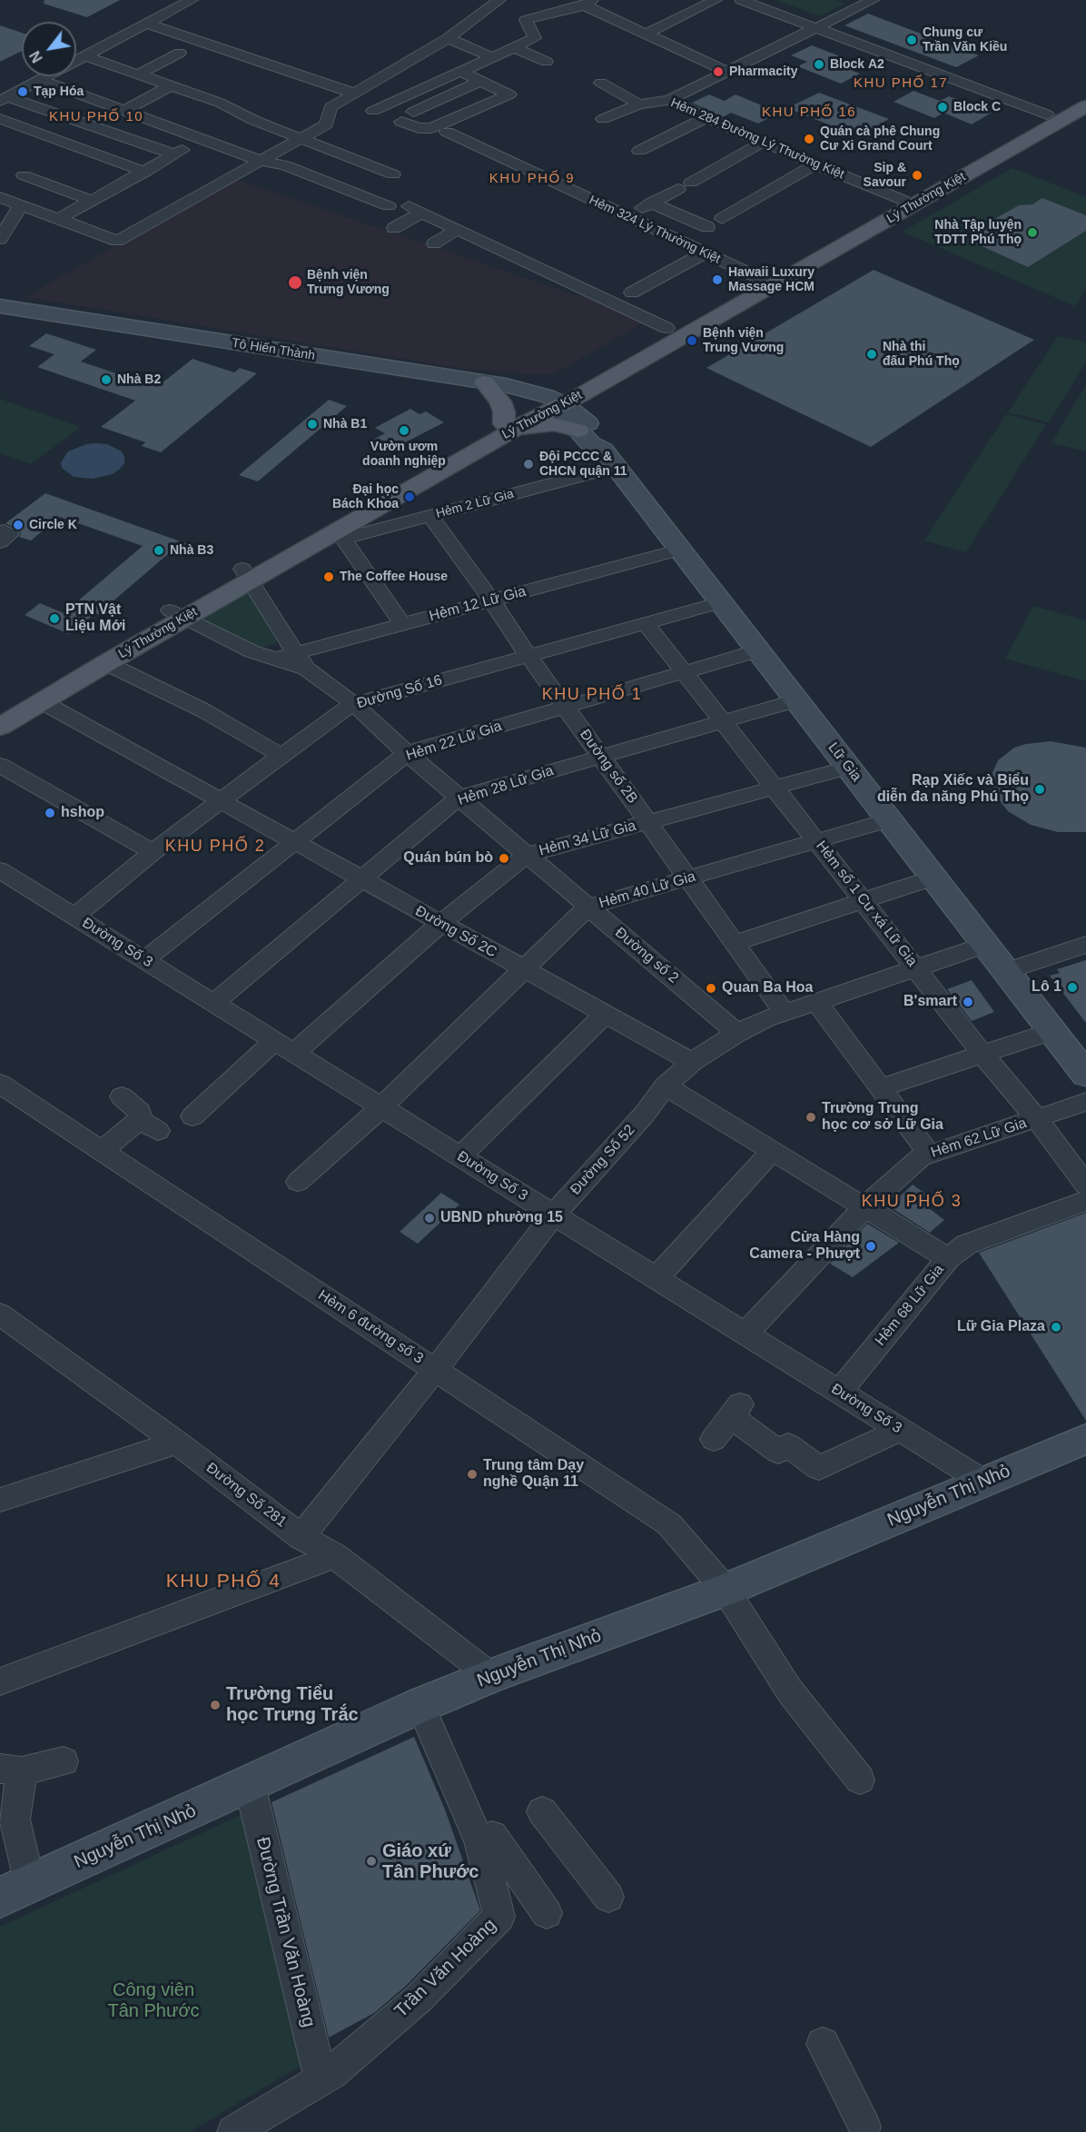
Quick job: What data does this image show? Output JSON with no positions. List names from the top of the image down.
{
  "streets": {
    "main road": [
      "Lý Thường Kiệt",
      "Tô Hiến Thành",
      "Lữ Gia",
      "Nguyễn Thị Nhỏ"
    ],
    "street": [
      "Hẻm 284 Đường Lý Thường Kiệt",
      "Hẻm 324 Lý Thường Kiệt",
      "Hẻm 2 Lữ Gia",
      "Hẻm 12 Lữ Gia",
      "Đường Số 16",
      "Hẻm 22 Lữ Gia",
      "Đường số 2B",
      "Hẻm 28 Lữ Gia",
      "Hẻm 34 Lữ Gia",
      "Hẻm 40 Lữ Gia",
      "Hẻm số 1 Cư xá Lữ Gia",
      "Đường Số 2C",
      "Đường Số 3",
      "Đường số 2",
      "Hẻm 62 Lữ Gia",
      "Đường Số 52",
      "Hẻm 68 Lữ Gia",
      "Hẻm 6 đường số 3",
      "Đường Số 281",
      "Đường Trần Văn Hoàng",
      "Trần Văn Hoàng"
    ]
  },
  "crossings": [
    ["Hẻm 284 Đường Lý Thường Kiệt", "Lý Thường Kiệt"],
    ["Lý Thường Kiệt", "Hẻm 324 Lý Thường Kiệt"],
    ["Lý Thường Kiệt", "Tô Hiến Thành"],
    ["Lý Thường Kiệt", "Hẻm 2 Lữ Gia"],
    ["Lý Thường Kiệt", "Lữ Gia"],
    ["Lý Thường Kiệt", "Đường Số 2C"],
    ["Tô Hiến Thành", "Lữ Gia"],
    ["Hẻm 2 Lữ Gia", "Lữ Gia"],
    ["Hẻm 2 Lữ Gia", "Đường số 2B"],
    ["Hẻm 12 Lữ Gia", "Lữ Gia"],
    ["Hẻm 12 Lữ Gia", "Đường số 2B"],
    ["Hẻm 12 Lữ Gia", "Đường số 2"],
    ["Đường Số 16", "Lữ Gia"],
    ["Đường Số 16", "Đường số 2B"],
    ["Đường Số 16", "Hẻm số 1 Cư xá Lữ Gia"],
    ["Đường Số 16", "Đường Số 2C"],
    ["Đường Số 16", "Đường Số 3"],
    ["Đường Số 16", "Đường số 2"],
    ["Hẻm 22 Lữ Gia", "Lữ Gia"],
    ["Hẻm 22 Lữ Gia", "Đường số 2B"],
    ["Hẻm 22 Lữ Gia", "Hẻm số 1 Cư xá Lữ Gia"],
    ["Hẻm 22 Lữ Gia", "Đường Số 2C"],
    ["Hẻm 22 Lữ Gia", "Đường Số 3"],
    ["Hẻm 22 Lữ Gia", "Đường số 2"],
    ["Lữ Gia", "Hẻm 28 Lữ Gia"],
    ["Lữ Gia", "Hẻm 34 Lữ Gia"],
    ["Lữ Gia", "Hẻm 40 Lữ Gia"],
    ["Lữ Gia", "Đường Số 52"],
    ["Đường số 2B", "Hẻm 28 Lữ Gia"],
    ["Đường số 2B", "Hẻm 34 Lữ Gia"],
    ["Đường số 2B", "Hẻm 40 Lữ Gia"],
    ["Đường số 2B", "Đường Số 52"],
    ["Hẻm 28 Lữ Gia", "Hẻm số 1 Cư xá Lữ Gia"],
    ["Hẻm 28 Lữ Gia", "Đường Số 2C"],
    ["Hẻm 28 Lữ Gia", "Đường Số 3"],
    ["Hẻm 28 Lữ Gia", "Đường số 2"],
    ["Hẻm 34 Lữ Gia", "Hẻm số 1 Cư xá Lữ Gia"],
    ["Hẻm 34 Lữ Gia", "Đường Số 2C"],
    ["Hẻm 34 Lữ Gia", "Đường Số 3"],
    ["Hẻm 34 Lữ Gia", "Đường số 2"],
    ["Hẻm 40 Lữ Gia", "Hẻm số 1 Cư xá Lữ Gia"],
    ["Hẻm 40 Lữ Gia", "Đường Số 2C"],
    ["Hẻm 40 Lữ Gia", "Đường Số 3"],
    ["Hẻm 40 Lữ Gia", "Đường số 2"],
    ["Hẻm số 1 Cư xá Lữ Gia", "Hẻm 62 Lữ Gia"],
    ["Hẻm số 1 Cư xá Lữ Gia", "Đường Số 52"],
    ["Đường Số 2C", "Đường Số 52"],
    ["Đường Số 3", "Hẻm 62 Lữ Gia"],
    ["Đường Số 3", "Đường Số 52"],
    ["Đường Số 3", "Hẻm 68 Lữ Gia"],
    ["Đường Số 3", "Nguyễn Thị Nhỏ"],
    ["Đường số 2", "Đường Số 52"],
    ["Đường Số 52", "Hẻm 6 đường số 3"],
    ["Đường Số 52", "Đường Số 281"],
    ["Hẻm 6 đường số 3", "Nguyễn Thị Nhỏ"],
    ["Đường Số 281", "Nguyễn Thị Nhỏ"],
    ["Nguyễn Thị Nhỏ", "Đường Trần Văn Hoàng"],
    ["Nguyễn Thị Nhỏ", "Trần Văn Hoàng"],
    ["Đường Trần Văn Hoàng", "Trần Văn Hoàng"]
  ],
  "districts": [
    "KHU PHỐ 17",
    "KHU PHỐ 16",
    "KHU PHỐ 10",
    "KHU PHỐ 9",
    "KHU PHỐ 1",
    "KHU PHỐ 2",
    "KHU PHỐ 3",
    "KHU PHỐ 4"
  ],
  "parks": ["Công viên Tân Phước"],
  "places": [
    "Chung cư Trần Văn Kiều",
    "Block A2",
    "Pharmacity",
    "Tạp Hóa",
    "Block C",
    "Quán cà phê Chung Cư Xi Grand Court",
    "Sip & Savour",
    "Nhà Tập luyện TDTT Phú Thọ",
    "Hawaii Luxury Massage HCM",
    "Bệnh viện Trưng Vương",
    "Bệnh viện Trung Vương",
    "Nhà thi đấu Phú Thọ",
    "Nhà B2",
    "Nhà B1",
    "Vườn ươm doanh nghiệp",
    "Đội PCCC & CHCN quận 11",
    "Đại học Bách Khoa",
    "Circle K",
    "Nhà B3",
    "The Coffee House",
    "PTN Vật Liệu Mới",
    "Rạp Xiếc và Biểu diễn đa năng Phú Thọ",
    "hshop",
    "Quán bún bò",
    "Lô 1",
    "Quan Ba Hoa",
    "B'smart",
    "Trường Trung học cơ sở Lữ Gia",
    "UBND phường 15",
    "Cửa Hàng Camera - Phượt",
    "Lữ Gia Plaza",
    "Trung tâm Dạy nghề Quận 11",
    "Trường Tiểu học Trưng Trắc",
    "Giáo xứ Tân Phước"
  ],
  "north": "bottom left"
}
